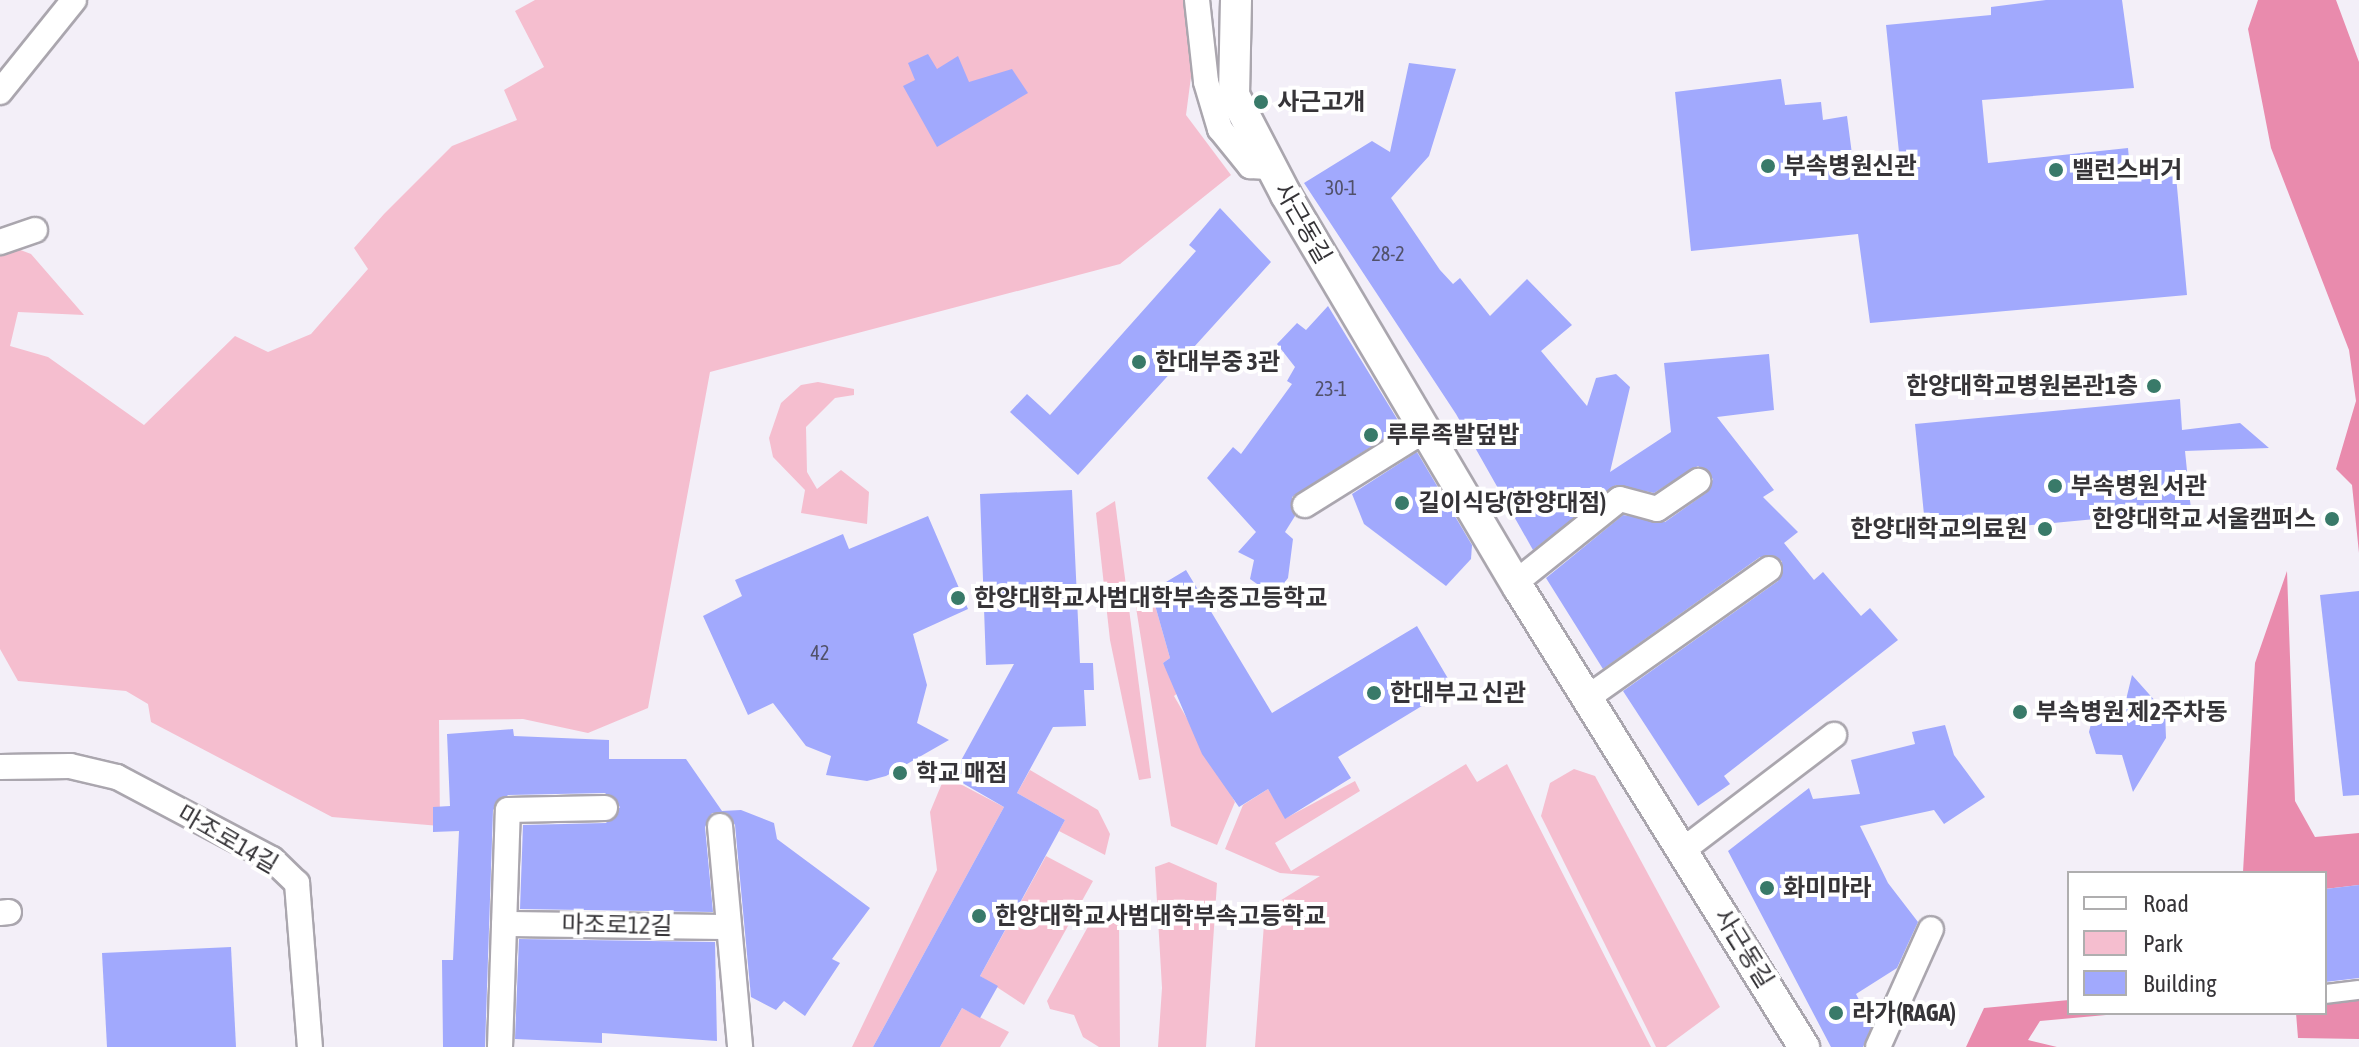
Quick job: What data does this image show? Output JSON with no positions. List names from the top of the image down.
{
  "streets": {
    "street": ["사근동길", "마조로14길", "마조로12길"]
  },
  "places": [
    "사근고개",
    "부속병원신관",
    "밸런스버거",
    "한대부중 3관",
    "한양대학교병원본관1층",
    "루루족발덮밥",
    "부속병원 서관",
    "길이식당(한양대점)",
    "한양대학교 서울캠퍼스",
    "한양대학교의료원",
    "한양대학교사범대학부속중고등학교",
    "한대부고 신관",
    "부속병원 제2주차동",
    "학교 매점",
    "화미마라",
    "한양대학교사범대학부속고등학교",
    "라가(RAGA)"
  ],
  "house_numbers": [
    "30-1",
    "28-2",
    "23-1",
    "42"
  ],
  "legend": ["Road", "Park", "Building"]
}
